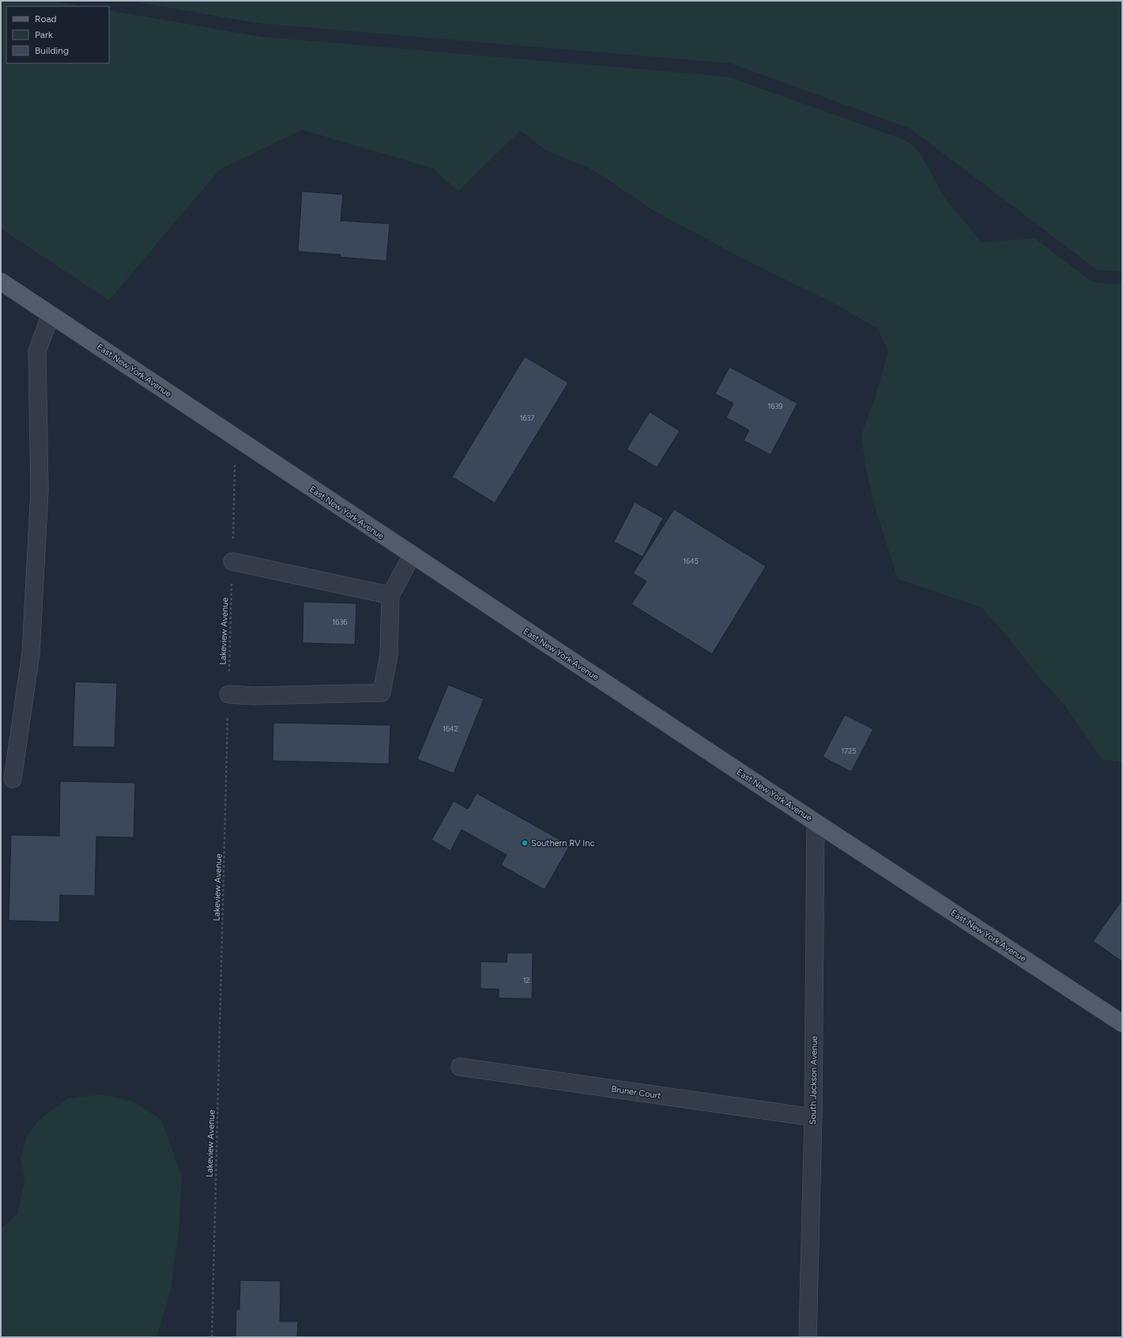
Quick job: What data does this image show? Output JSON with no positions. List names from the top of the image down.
{
  "streets": {
    "main road": ["East New York Avenue"],
    "street": ["South Jackson Avenue", "Bruner Court"],
    "path": ["Lakeview Avenue"]
  },
  "crossings": [
    ["East New York Avenue", "Lakeview Avenue"],
    ["East New York Avenue", "South Jackson Avenue"],
    ["South Jackson Avenue", "Bruner Court"]
  ],
  "places": ["Southern RV Inc"],
  "house_numbers": [
    "1639",
    "1637",
    "1645",
    "1636",
    "1642",
    "1725",
    "12"
  ],
  "legend": ["Road", "Park", "Building"]
}
